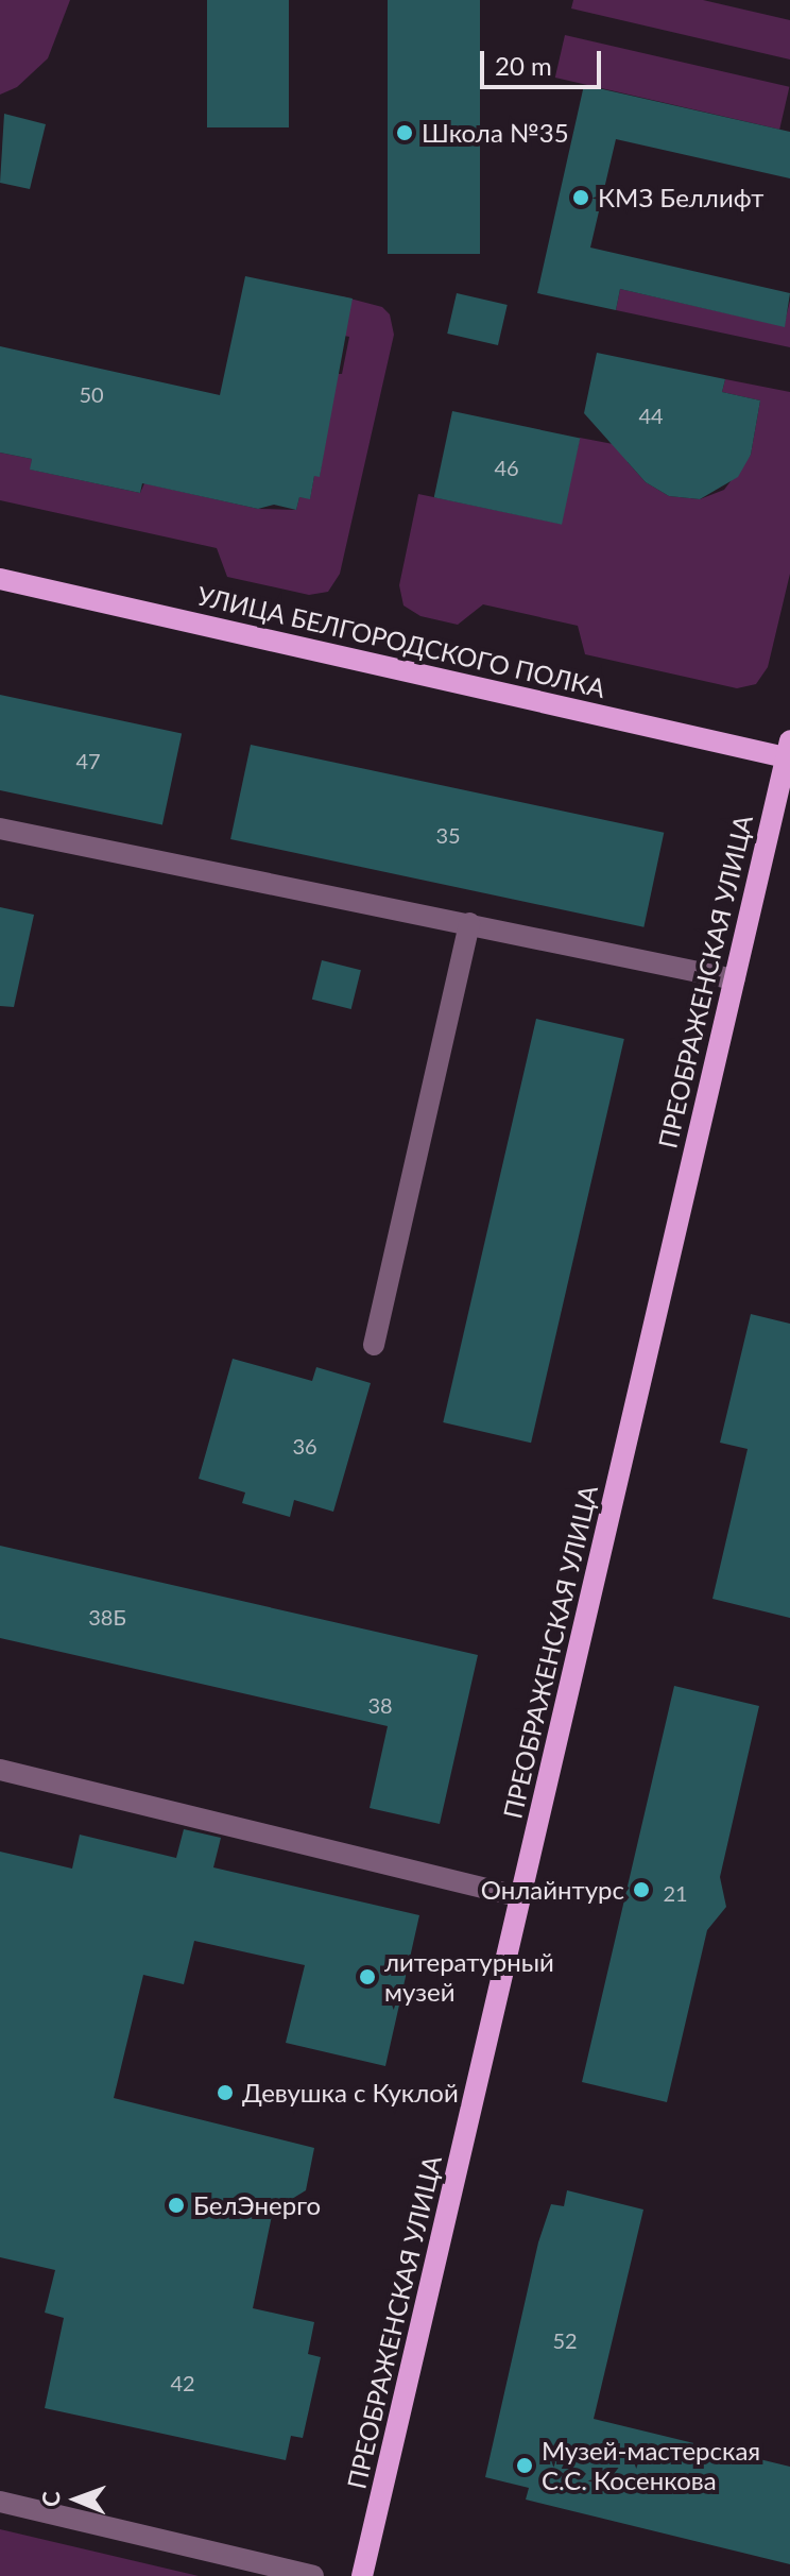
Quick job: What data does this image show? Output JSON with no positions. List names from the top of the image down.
{
  "streets": {
    "main road": ["УЛИЦА БЕЛГОРОДСКОГО ПОЛКА", "ПРЕОБРАЖЕНСКАЯ УЛИЦА"]
  },
  "crossings": [
    ["УЛИЦА БЕЛГОРОДСКОГО ПОЛКА", "ПРЕОБРАЖЕНСКАЯ УЛИЦА"]
  ],
  "places": [
    "Школа №35",
    "КМЗ Беллифт",
    "Онлайнтурс",
    "литературный музей",
    "Девушка с Куклой",
    "БелЭнерго",
    "Музей-мастерская С.С. Косенкова"
  ],
  "house_numbers": [
    "50",
    "44",
    "46",
    "47",
    "35",
    "36",
    "38Б",
    "38",
    "21",
    "52",
    "42"
  ],
  "scale_bar": "20 m",
  "north": "left"
}
